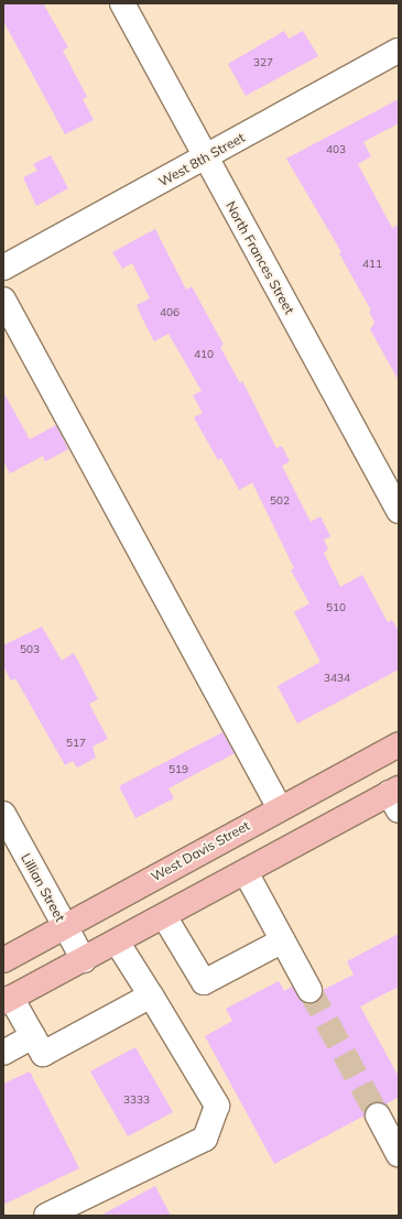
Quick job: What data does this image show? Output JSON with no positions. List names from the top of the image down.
{
  "streets": {
    "main road": ["West Davis Street"],
    "street": ["West 8th Street", "North Frances Street", "Lillian Street"]
  },
  "crossings": [
    ["West 8th Street", "North Frances Street"],
    ["West Davis Street", "Lillian Street"]
  ],
  "house_numbers": [
    "327",
    "403",
    "411",
    "406",
    "410",
    "502",
    "510",
    "503",
    "3434",
    "517",
    "519",
    "3333"
  ]
}
